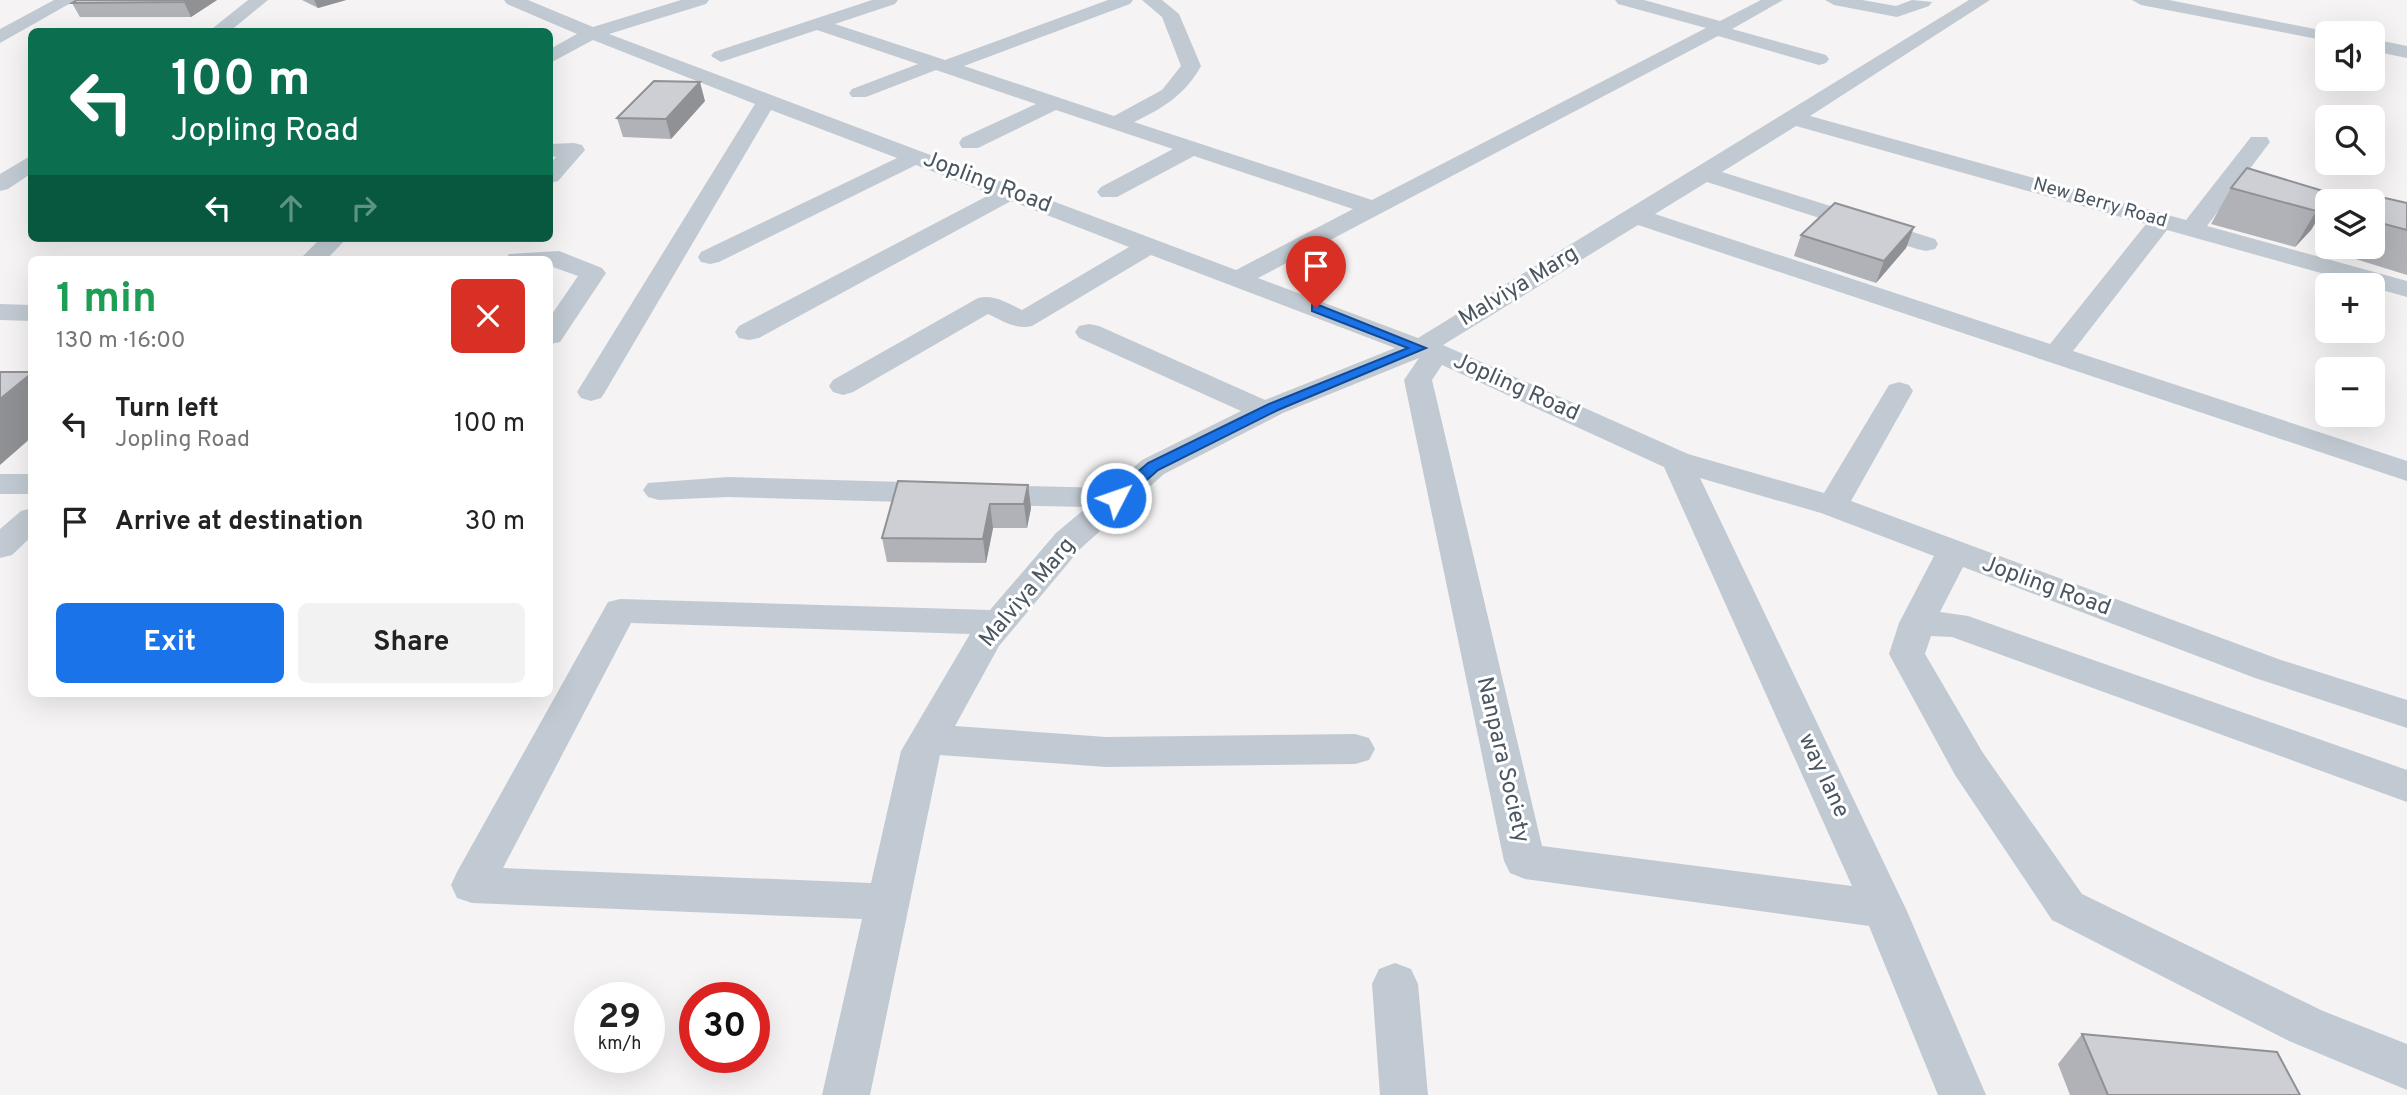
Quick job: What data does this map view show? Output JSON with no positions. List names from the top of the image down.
{
  "streets": {
    "street": [
      "Jopling Road",
      "New Berry Road",
      "Malviya Marg",
      "Nanpara Society",
      "way lane"
    ]
  },
  "crossings": [
    ["Jopling Road", "Malviya Marg"],
    ["Jopling Road", "Nanpara Society"],
    ["Jopling Road", "way lane"],
    ["New Berry Road", "Malviya Marg"],
    ["Malviya Marg", "Nanpara Society"],
    ["Nanpara Society", "way lane"]
  ],
  "page": {
    "map_buttons": ["+", "−"],
    "turn": ["100 m", "Jopling Road"],
    "heading": ["1 min", "130 m · 16:00"],
    "list": [
      {
        "name": "Turn left",
        "note": "Jopling Road",
        "value": "100 m"
      },
      {
        "name": "Arrive at destination",
        "value": "30 m"
      }
    ],
    "buttons": ["Exit", "Share"],
    "speed": "29 km/h",
    "limit": "30"
  }
}
